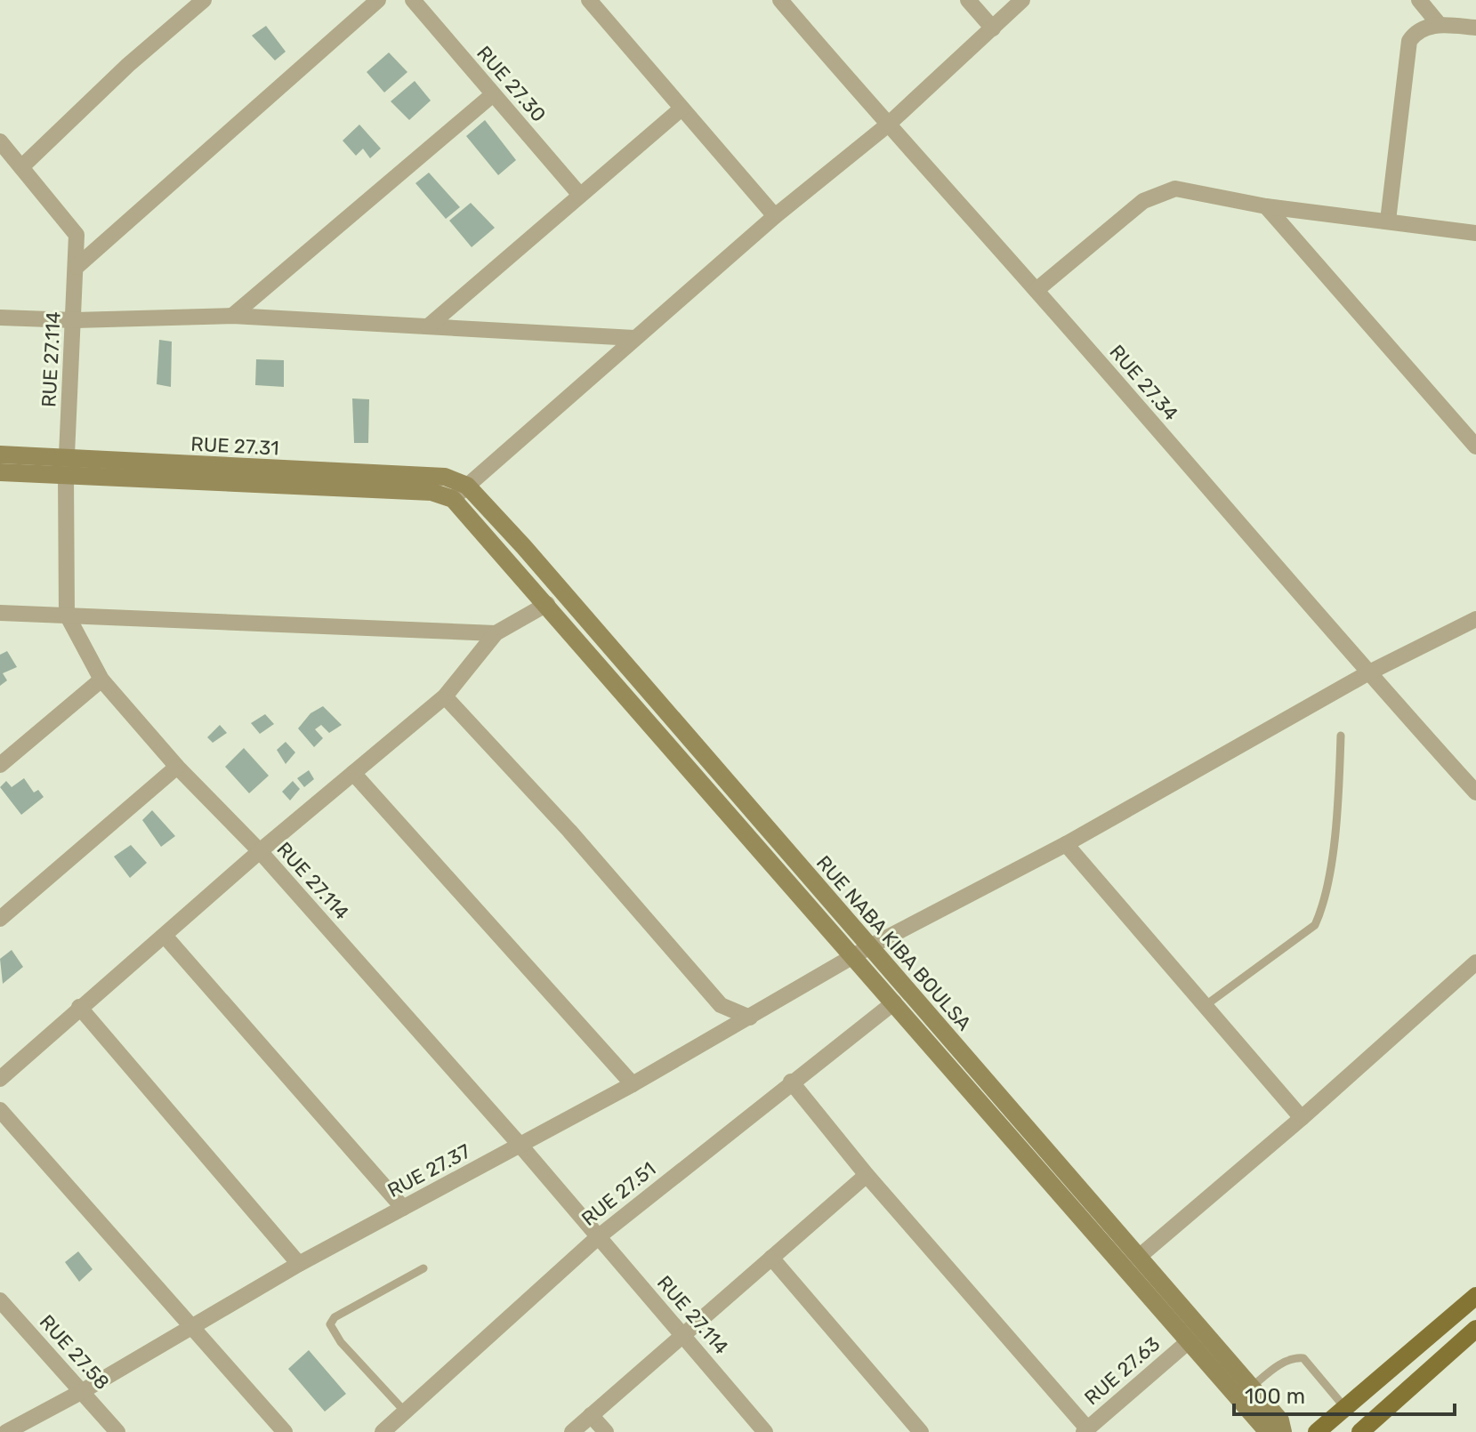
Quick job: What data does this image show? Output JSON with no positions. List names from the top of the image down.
{
  "streets": {
    "street": [
      "RUE 27.30",
      "RUE 27.114",
      "RUE 27.34",
      "RUE 27.31",
      "RUE NABA KIBA BOULSA",
      "RUE 27.37",
      "RUE 27.51",
      "RUE 27.58",
      "RUE 27.63"
    ]
  },
  "crossings": [
    ["RUE 27.114", "RUE 27.31"],
    ["RUE 27.114", "RUE 27.37"],
    ["RUE 27.114", "RUE 27.51"],
    ["RUE 27.34", "RUE 27.37"],
    ["RUE 27.31", "RUE NABA KIBA BOULSA"],
    ["RUE NABA KIBA BOULSA", "RUE 27.37"],
    ["RUE NABA KIBA BOULSA", "RUE 27.51"],
    ["RUE NABA KIBA BOULSA", "RUE 27.63"],
    ["RUE 27.37", "RUE 27.58"]
  ],
  "scale_bar": "100 m"
}
